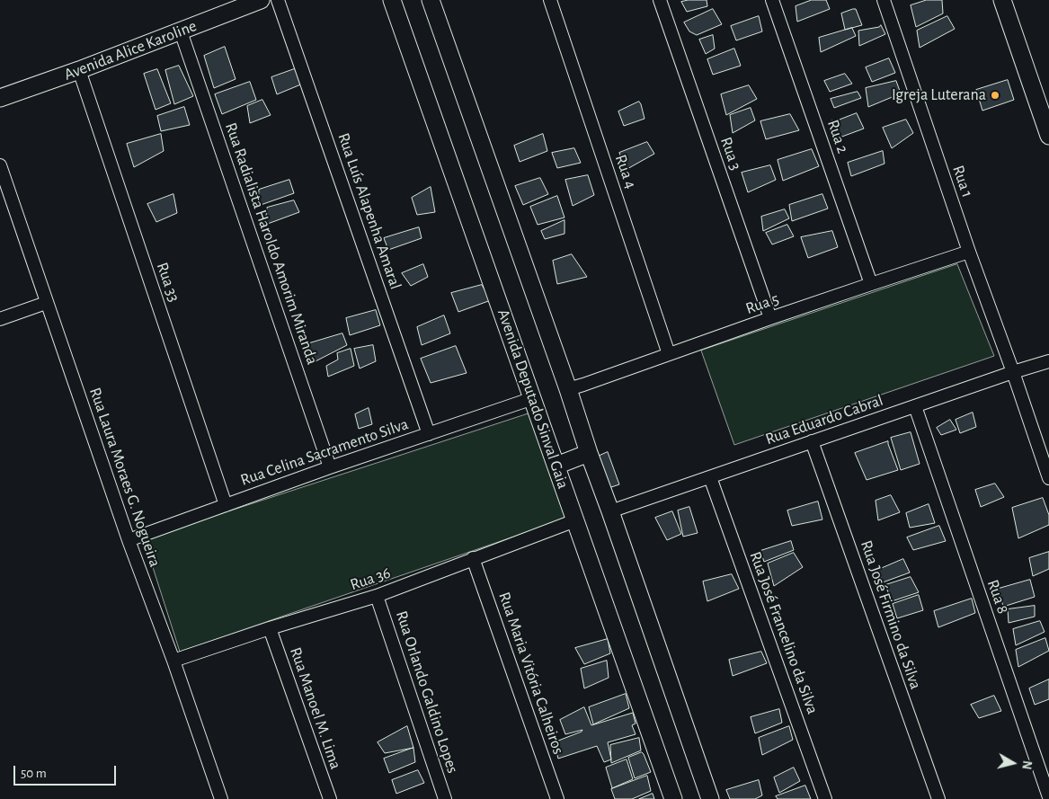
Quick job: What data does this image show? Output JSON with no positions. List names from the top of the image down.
{
  "streets": {
    "street": [
      "Avenida Alice Karoline",
      "Rua 2",
      "Rua 3",
      "Rua 4",
      "Rua 1",
      "Rua Luís Alapenha Amaral",
      "Rua Radialista Haroldo Amorim Miranda",
      "Rua 33",
      "Rua 5",
      "Avenida Deputado Sinval Gaia",
      "Rua Eduardo Cabral",
      "Rua Celina Sacramento Silva",
      "Rua Laura Moraes G. Nogueira",
      "Rua 36",
      "Rua 8",
      "Rua José Firmino da Silva",
      "Rua José Francelino da Silva",
      "Rua Maria Vitória Calheiros",
      "Rua Orlando Galdino Lopes",
      "Rua Manoel M. Lima"
    ]
  },
  "crossings": [
    ["Avenida Alice Karoline", "Rua Radialista Haroldo Amorim Miranda"],
    ["Avenida Alice Karoline", "Rua 33"],
    ["Rua 2", "Rua 5"],
    ["Rua 3", "Rua 5"],
    ["Rua 4", "Rua 5"],
    ["Rua 1", "Rua 5"],
    ["Rua 1", "Rua Eduardo Cabral"],
    ["Rua Luís Alapenha Amaral", "Rua Celina Sacramento Silva"],
    ["Rua Radialista Haroldo Amorim Miranda", "Rua Celina Sacramento Silva"],
    ["Rua 33", "Rua Celina Sacramento Silva"],
    ["Avenida Deputado Sinval Gaia", "Rua Celina Sacramento Silva"],
    ["Avenida Deputado Sinval Gaia", "Rua 36"],
    ["Rua Eduardo Cabral", "Rua 8"],
    ["Rua Eduardo Cabral", "Rua José Firmino da Silva"],
    ["Rua Eduardo Cabral", "Rua José Francelino da Silva"],
    ["Rua Celina Sacramento Silva", "Rua Laura Moraes G. Nogueira"],
    ["Rua Laura Moraes G. Nogueira", "Rua 36"],
    ["Rua 36", "Rua Maria Vitória Calheiros"],
    ["Rua 36", "Rua Orlando Galdino Lopes"],
    ["Rua 36", "Rua Manoel M. Lima"]
  ],
  "places": ["Igreja Luterana"],
  "scale_bar": "50 m",
  "north": "right"
}
